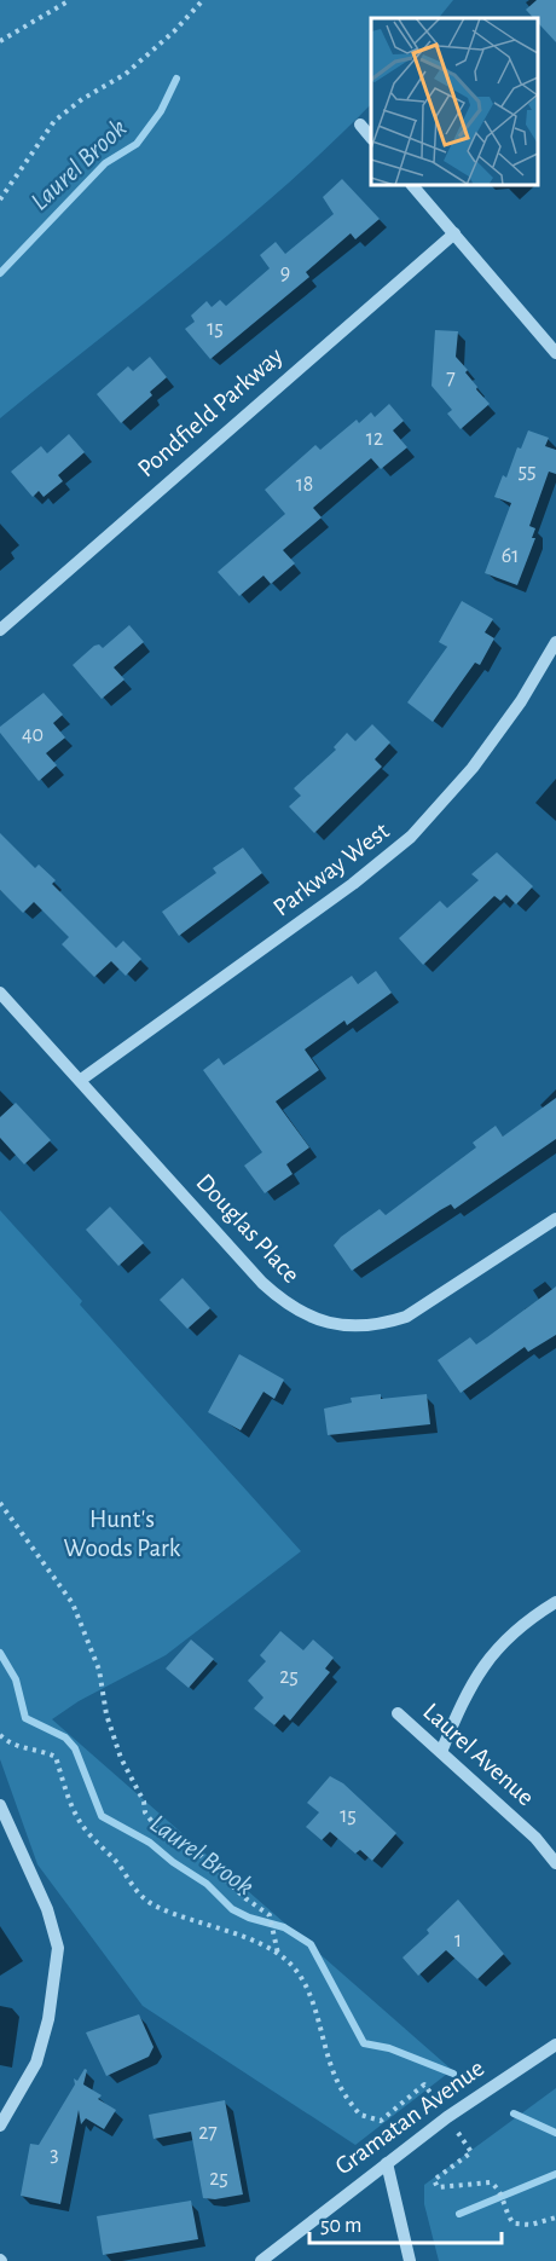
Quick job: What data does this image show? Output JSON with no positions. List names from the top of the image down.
{
  "streets": {
    "street": [
      "Pondfield Parkway",
      "Parkway West",
      "Douglas Place",
      "Laurel Avenue",
      "Gramatan Avenue"
    ]
  },
  "crossings": [
    ["Parkway West", "Douglas Place"]
  ],
  "water": ["Laurel Brook"],
  "parks": ["Hunt's Woods Park"],
  "house_numbers": [
    "9",
    "15",
    "7",
    "12",
    "55",
    "18",
    "61",
    "40",
    "25",
    "15",
    "1",
    "27",
    "3",
    "25"
  ],
  "scale_bar": "50 m"
}
